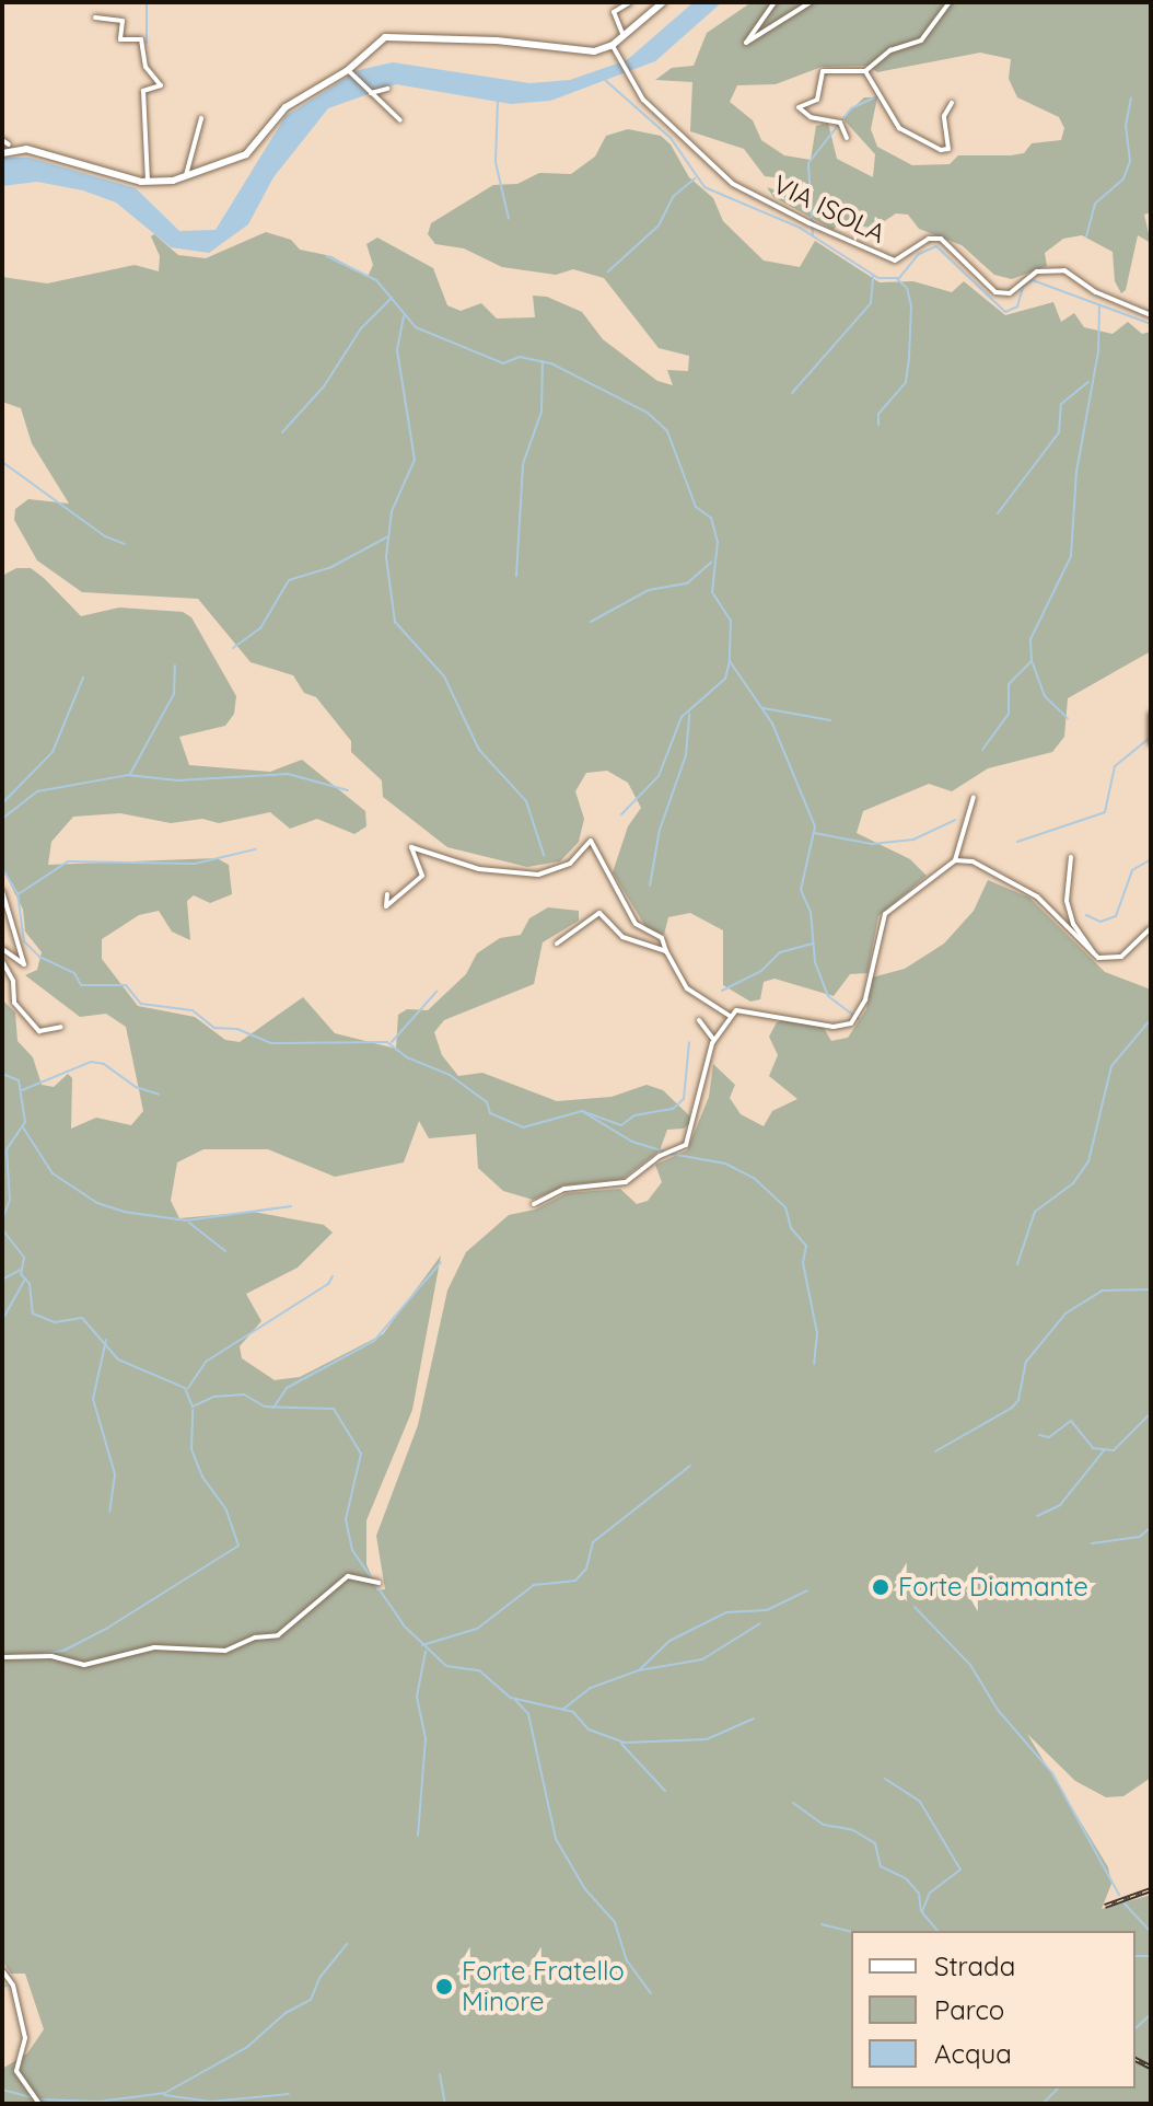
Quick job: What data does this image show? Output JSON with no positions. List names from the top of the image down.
{
  "streets": {
    "street": ["VIA ISOLA"]
  },
  "places": ["Forte Diamante", "Forte Fratello Minore"],
  "legend": ["Strada", "Parco", "Acqua"]
}
